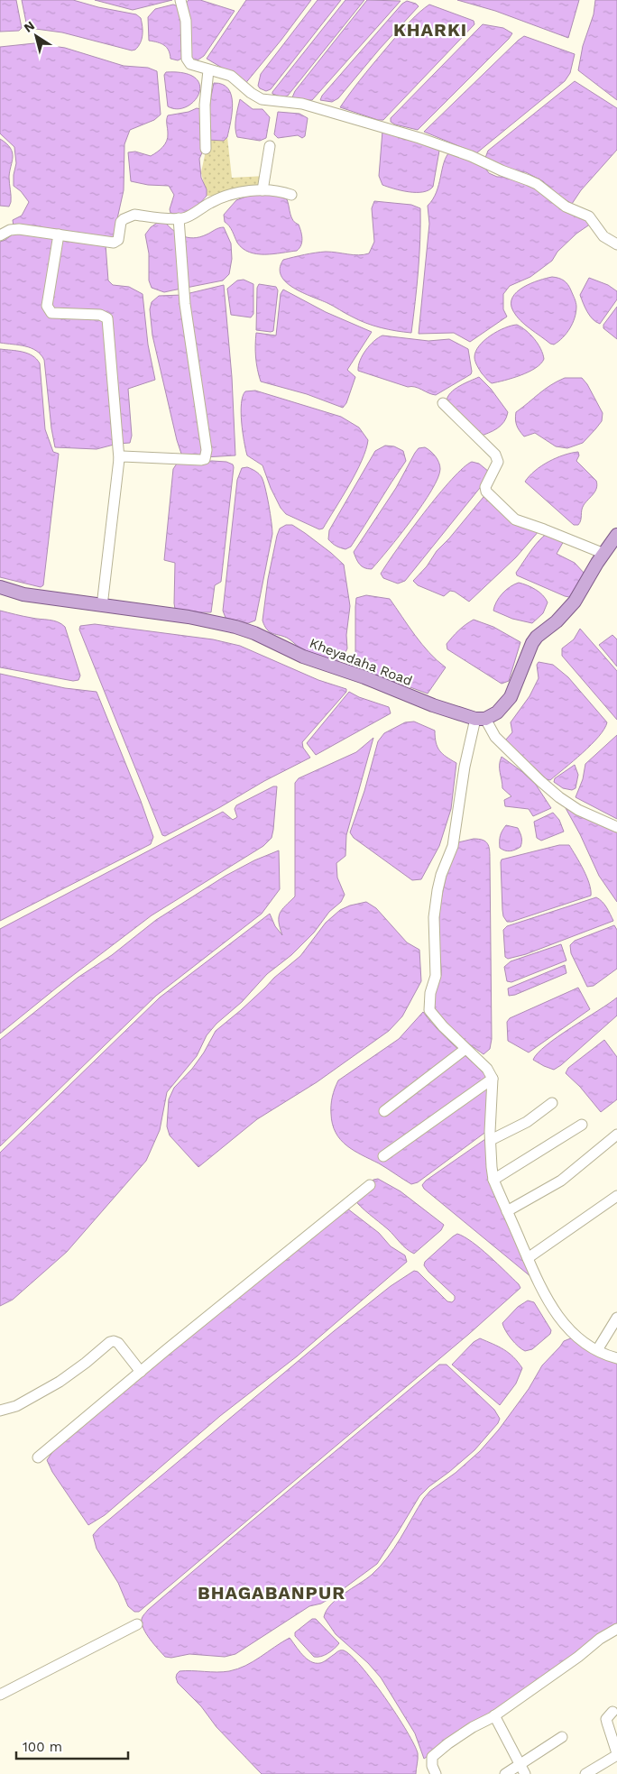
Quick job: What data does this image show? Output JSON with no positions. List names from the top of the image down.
{
  "streets": {
    "main road": ["Kheyadaha Road"]
  },
  "districts": ["KHARKI", "BHAGABANPUR"],
  "scale_bar": "100 m",
  "north": "top left"
}
